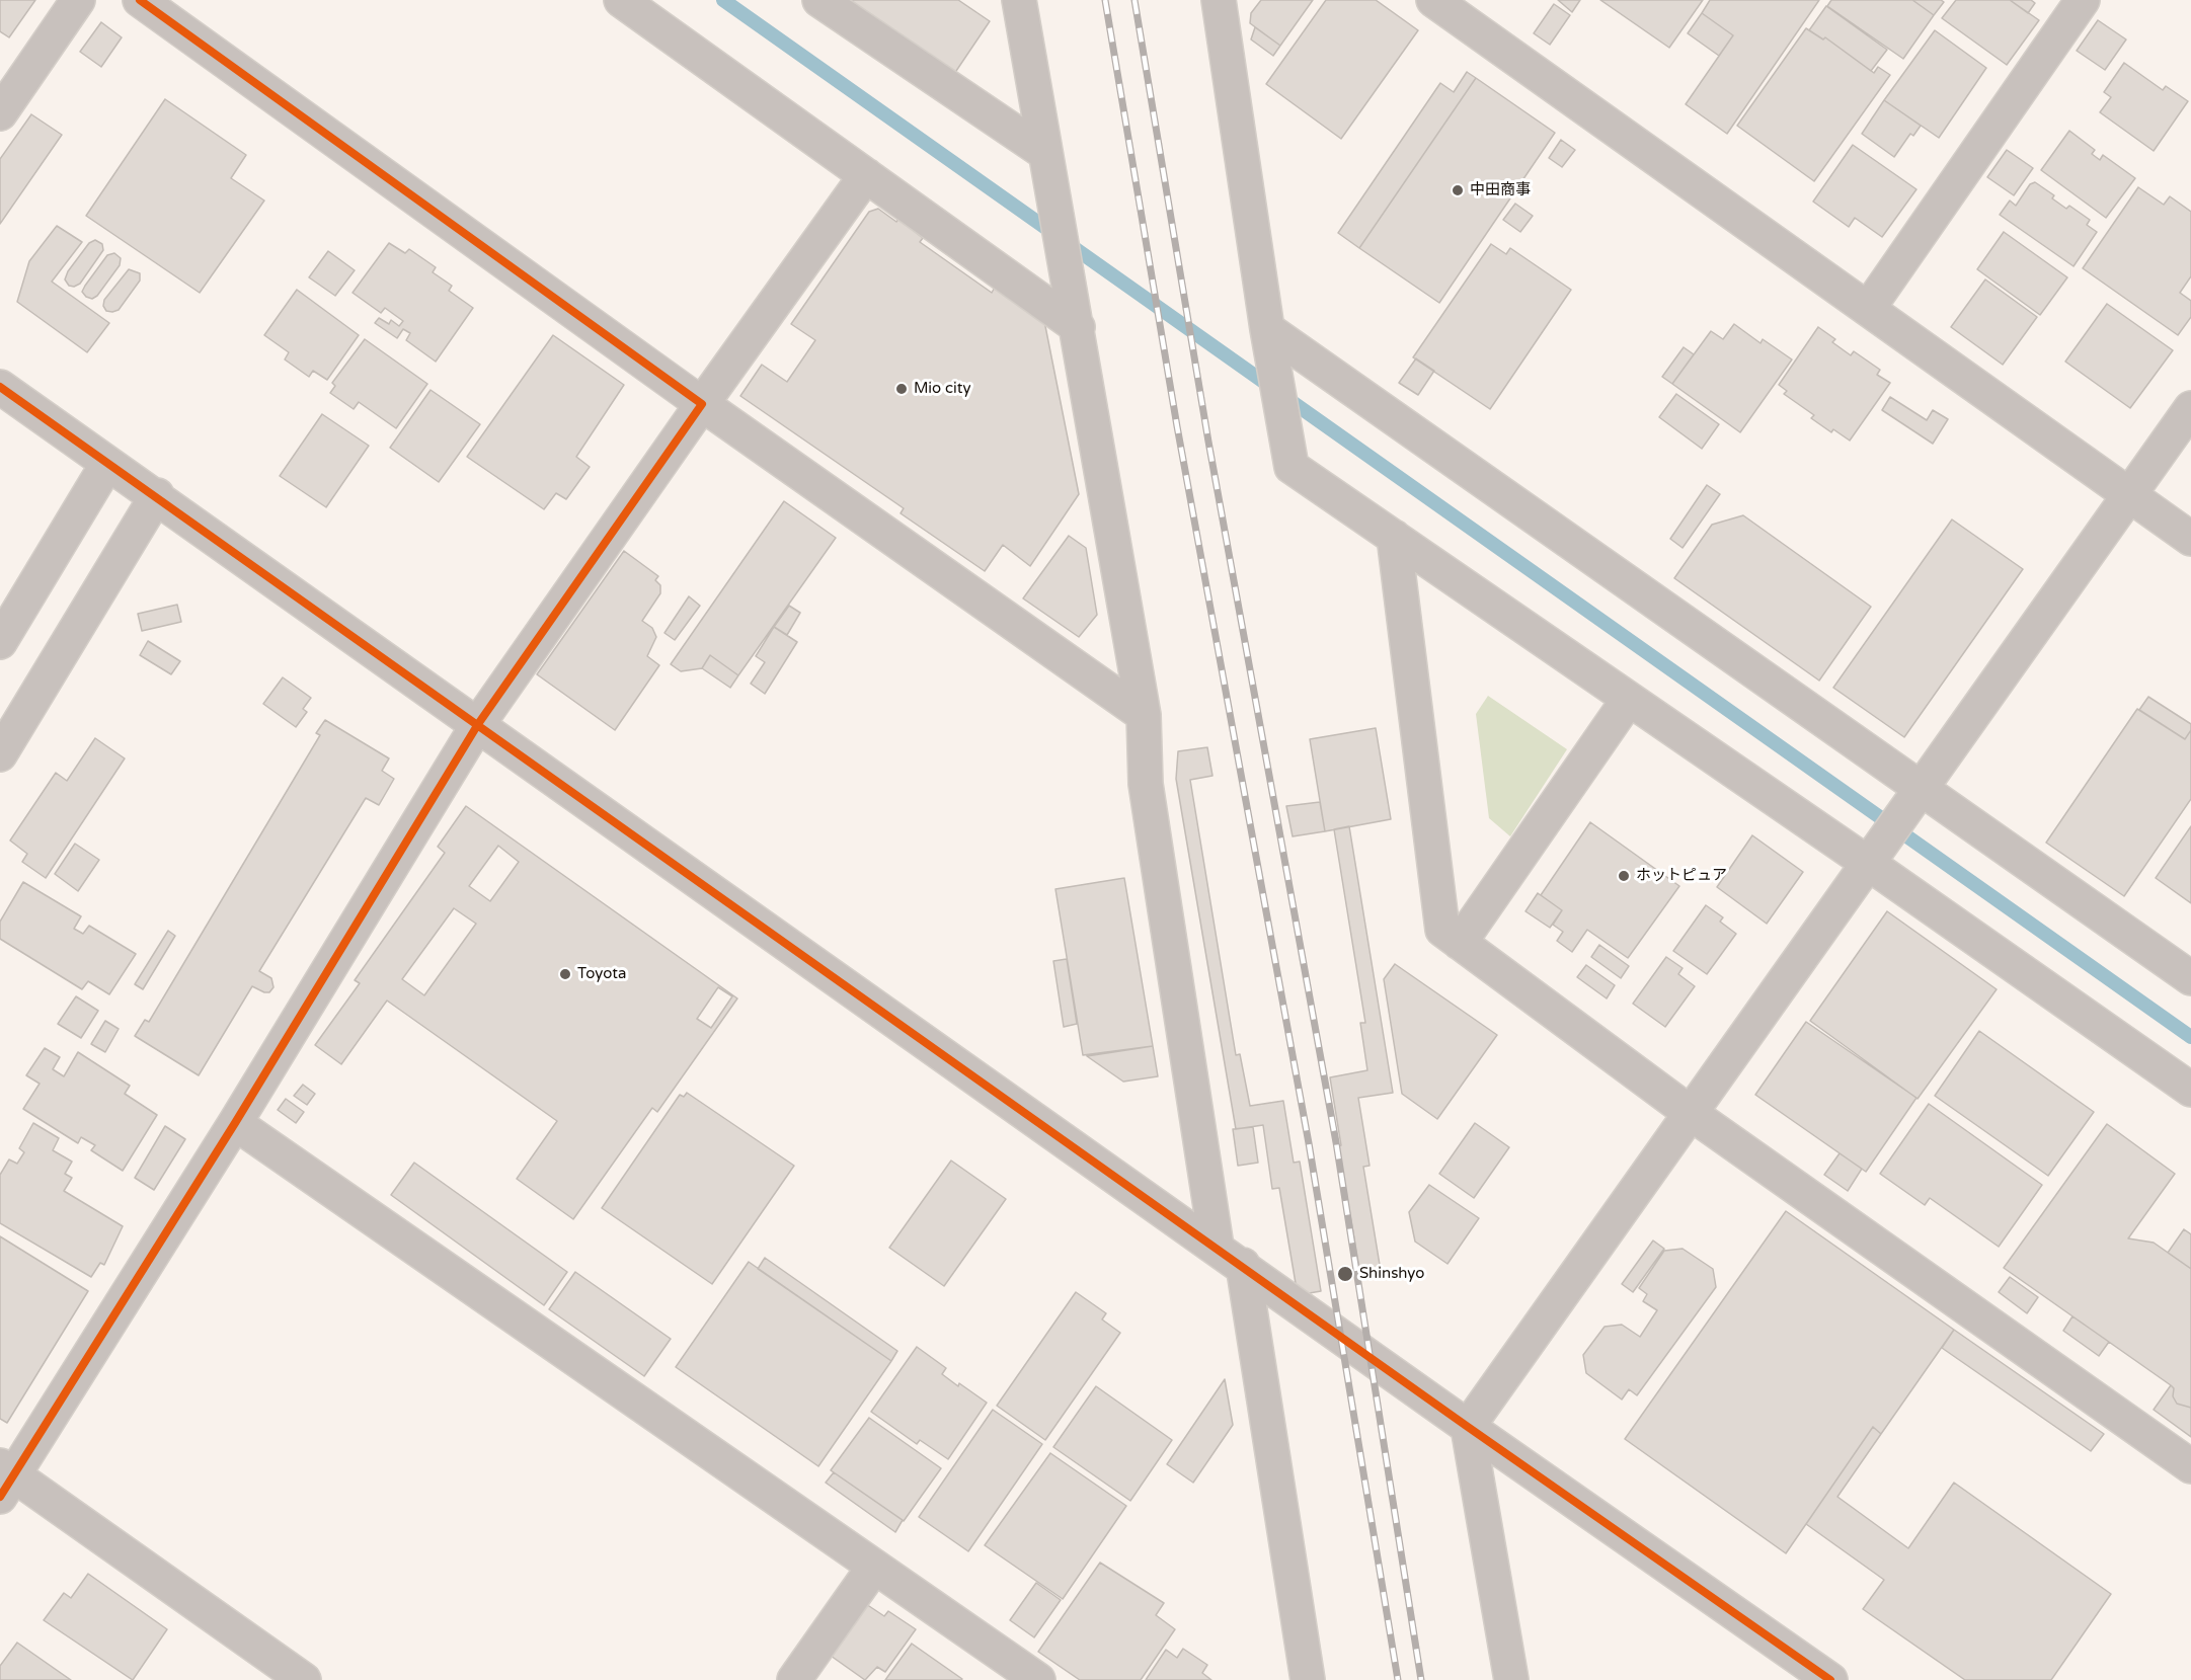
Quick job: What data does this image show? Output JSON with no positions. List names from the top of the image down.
{
  "places": [
    "中田商事",
    "Mio city",
    "ホットピュア",
    "Toyota",
    "Shinshyo"
  ]
}
